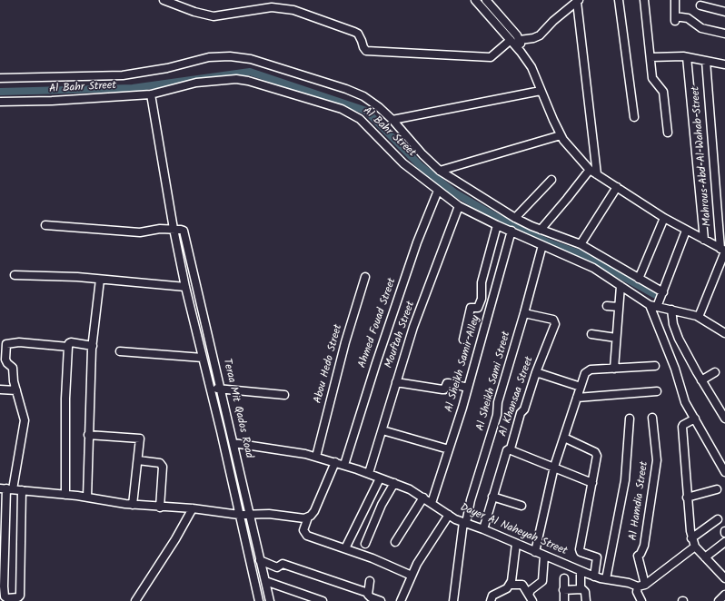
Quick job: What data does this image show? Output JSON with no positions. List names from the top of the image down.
{
  "streets": {
    "street": [
      "Al Bahr Street",
      "Mahrous Abd Al Wahab Street",
      "Ahmed Fouad Street",
      "Mouftah Street",
      "Abou Hedo Street",
      "Al Sheikh Samir Alley",
      "Al Sheikh Sami Street",
      "Al Khansaa Street",
      "Teraa Mit Qados Road",
      "Al Hamdia Street",
      "Dayer Al Naheyah Street"
    ]
  },
  "crossings": [
    ["Al Bahr Street", "Ahmed Fouad Street"],
    ["Al Bahr Street", "Mouftah Street"],
    ["Al Bahr Street", "Al Sheikh Samir Alley"],
    ["Al Bahr Street", "Al Sheikh Sami Street"],
    ["Al Bahr Street", "Teraa Mit Qados Road"],
    ["Ahmed Fouad Street", "Dayer Al Naheyah Street"],
    ["Mouftah Street", "Dayer Al Naheyah Street"],
    ["Abou Hedo Street", "Dayer Al Naheyah Street"],
    ["Al Sheikh Samir Alley", "Dayer Al Naheyah Street"],
    ["Al Sheikh Sami Street", "Al Khansaa Street"],
    ["Al Sheikh Sami Street", "Dayer Al Naheyah Street"],
    ["Al Khansaa Street", "Dayer Al Naheyah Street"],
    ["Teraa Mit Qados Road", "Dayer Al Naheyah Street"],
    ["Al Hamdia Street", "Dayer Al Naheyah Street"]
  ]
}
